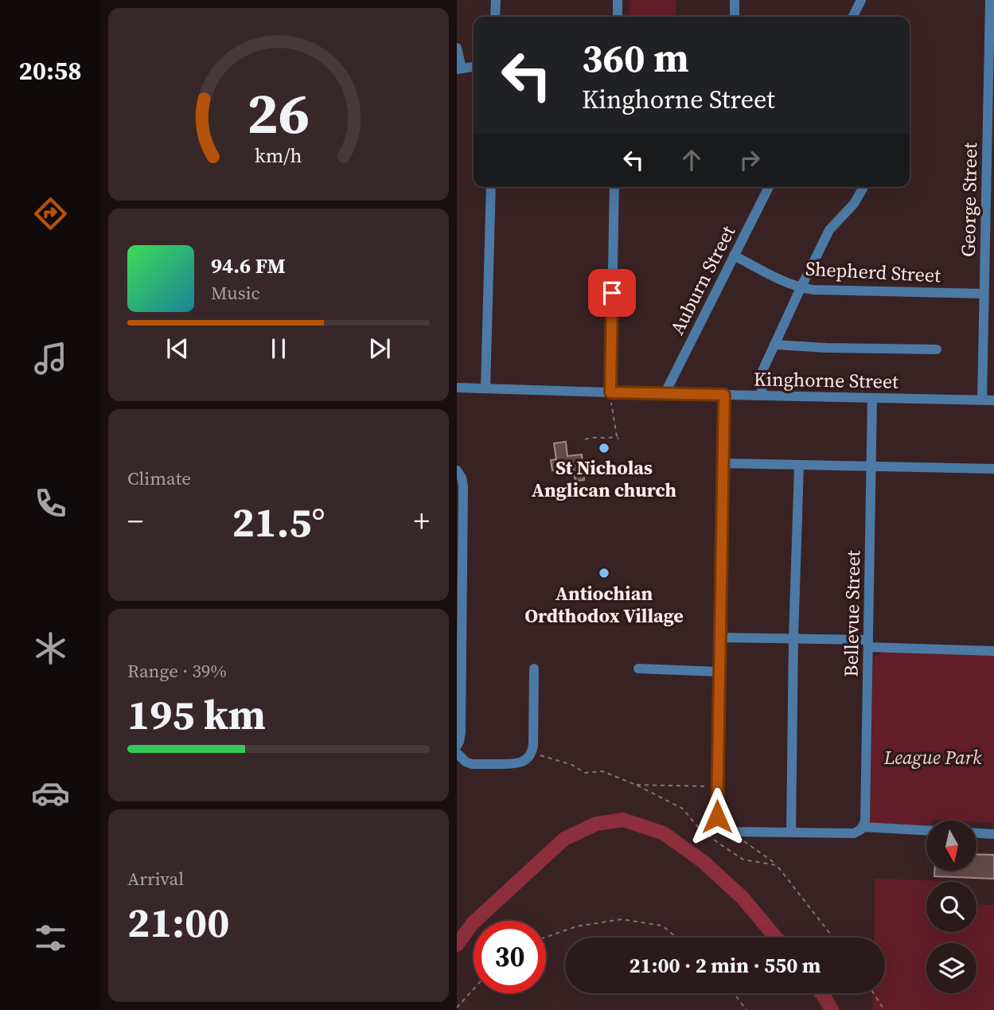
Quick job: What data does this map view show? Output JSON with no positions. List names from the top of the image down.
{
  "streets": {
    "street": [
      "George Street",
      "Shepherd Street",
      "Auburn Street",
      "Kinghorne Street",
      "Bellevue Street"
    ]
  },
  "crossings": [
    ["George Street", "Shepherd Street"],
    ["George Street", "Kinghorne Street"],
    ["Shepherd Street", "Auburn Street"],
    ["Auburn Street", "Kinghorne Street"],
    ["Kinghorne Street", "Bellevue Street"]
  ],
  "parks": ["League Park"],
  "places": ["St Nicholas Anglican church", "Antiochian Ordthodox Village"],
  "north": "bottom",
  "page": {
    "tabs": "20:58",
    "turn": ["360 m", "Kinghorne Street"],
    "song": ["94.6 FM", "Music"],
    "tile": [
      "Climate",
      ["Range · 39%", "195 km"],
      ["Arrival", "21:00"]
    ],
    "heat": ["−", "21.5°", "+"],
    "limit": "30",
    "trip": "21:00 · 2 min · 550 m",
    "gauge": ["26", "km/h"]
  }
}
